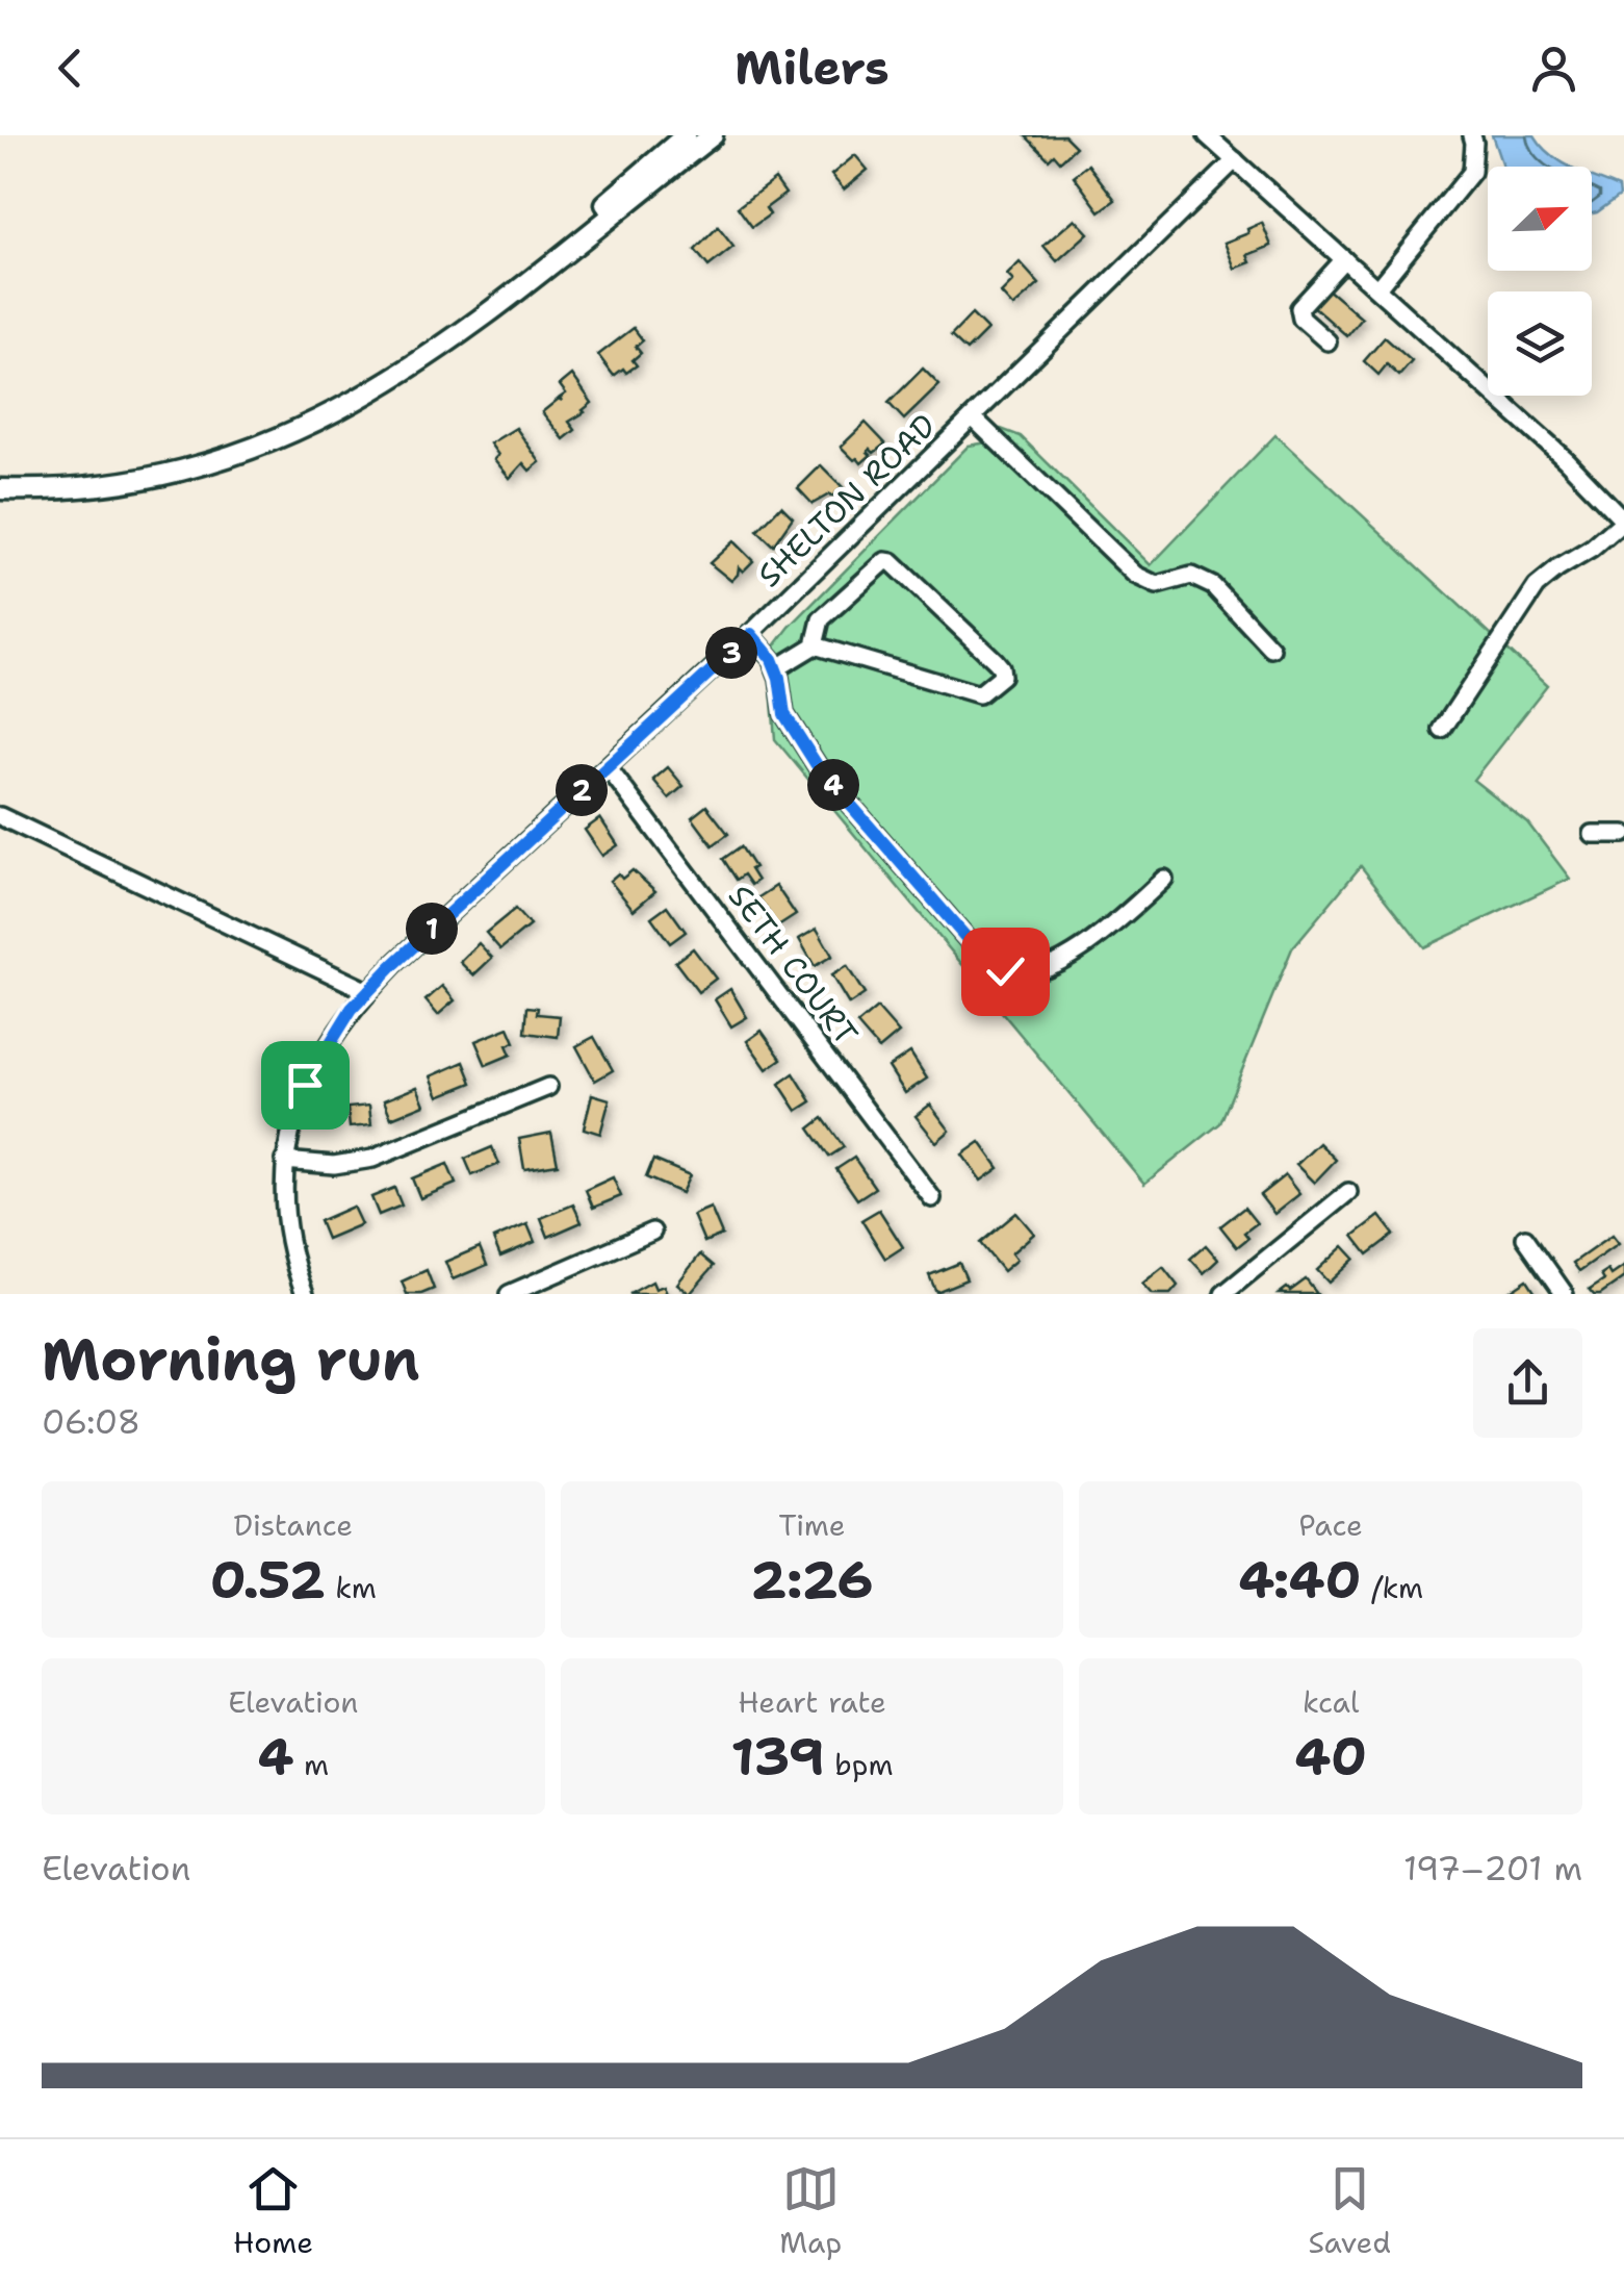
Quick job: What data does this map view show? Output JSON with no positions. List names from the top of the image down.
{
  "streets": {
    "street": ["SHELTON ROAD", "SETH COURT"]
  },
  "crossings": [
    ["SHELTON ROAD", "SETH COURT"]
  ],
  "north": "top right",
  "page": {
    "header": "Milers",
    "pins": [
      "3",
      "4",
      "2",
      "1"
    ],
    "heading": ["Morning run", "06:08"],
    "stats": [
      ["Distance", "0.52 km"],
      ["Time", "2:26"],
      ["Pace", "4:40 /km"],
      ["Elevation", "4 m"],
      ["Heart rate", "139 bpm"],
      ["kcal", "40"]
    ],
    "chart": ["Elevation", "197–201 m"],
    "tabs": ["Home", "Map", "Saved"]
  }
}
